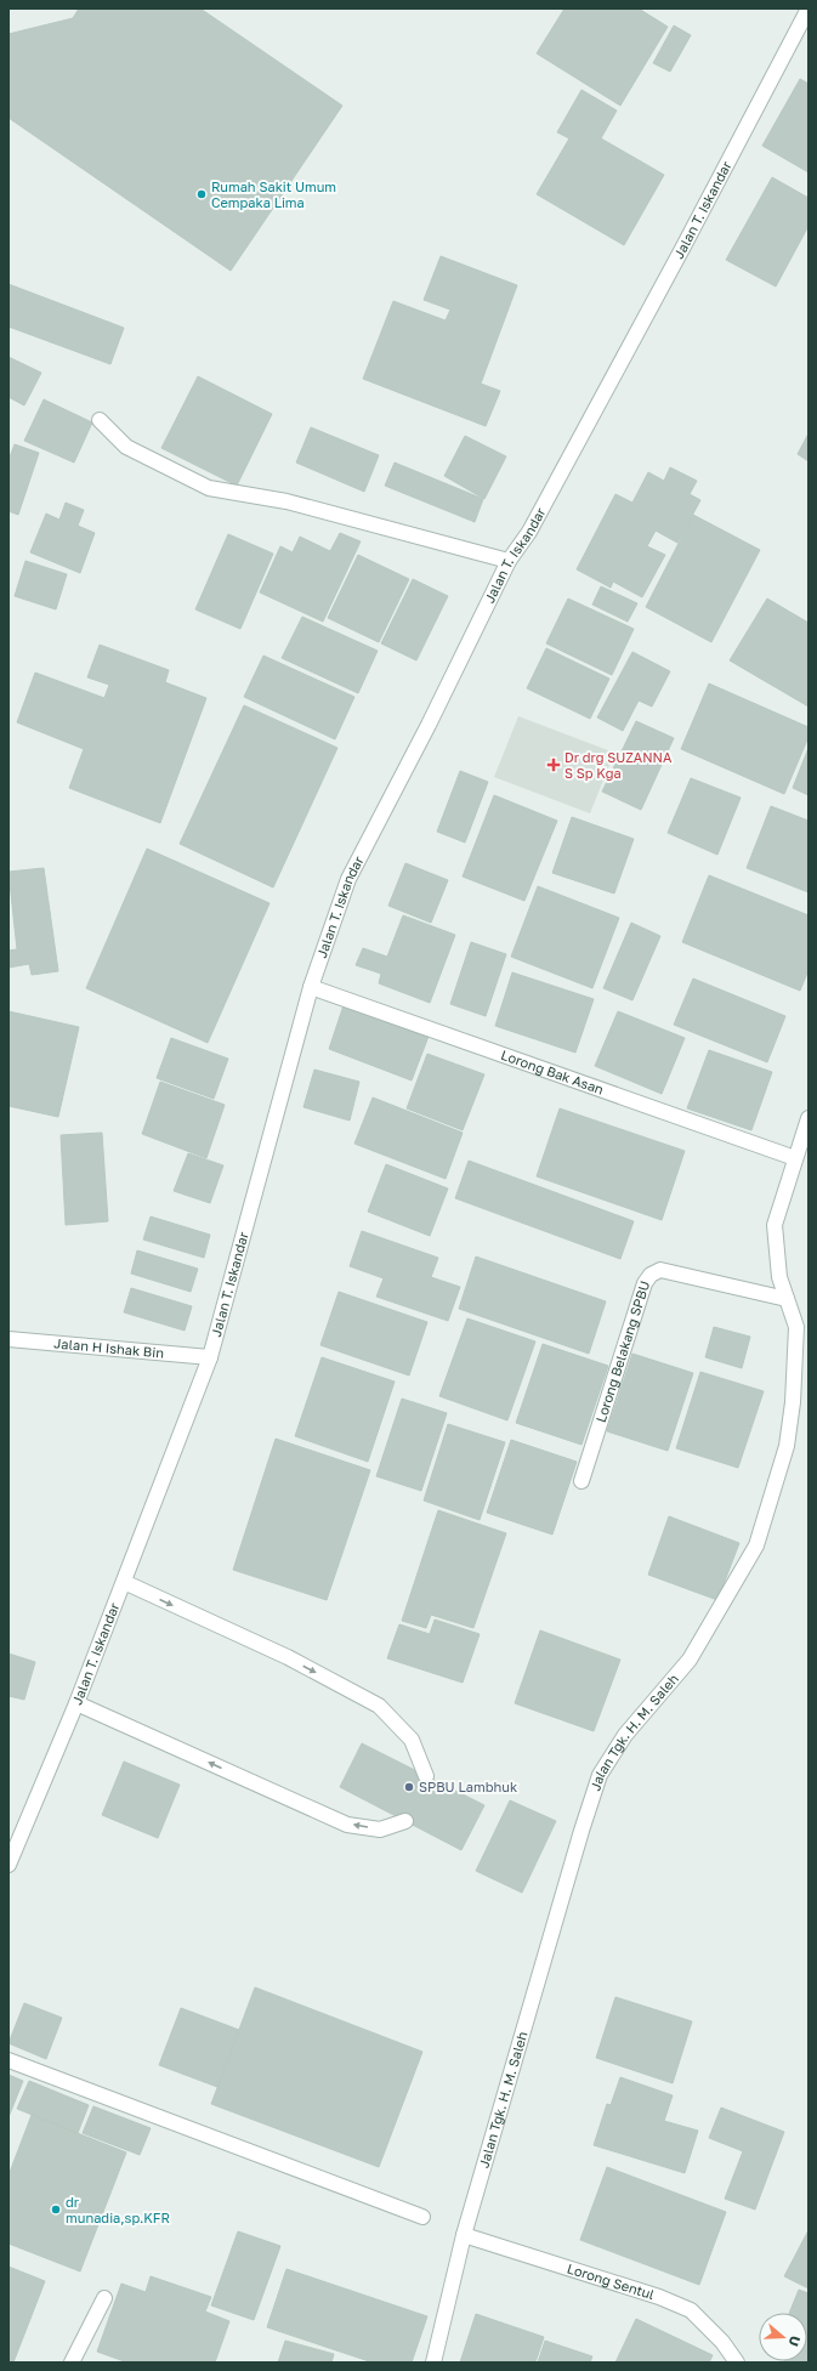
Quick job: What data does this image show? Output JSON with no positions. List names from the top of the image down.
{
  "streets": {
    "street": [
      "Jalan T. Iskandar",
      "Lorong Bak Asan",
      "Jalan H Ishak Bin",
      "Lorong Belakang SPBU",
      "Jalan Tgk. H. M. Saleh",
      "Lorong Sentul"
    ]
  },
  "crossings": [
    ["Jalan T. Iskandar", "Lorong Bak Asan"],
    ["Jalan T. Iskandar", "Jalan H Ishak Bin"],
    ["Lorong Bak Asan", "Jalan Tgk. H. M. Saleh"],
    ["Lorong Belakang SPBU", "Jalan Tgk. H. M. Saleh"],
    ["Jalan Tgk. H. M. Saleh", "Lorong Sentul"]
  ],
  "places": {
    "other": ["Rumah Sakit Umum Cempaka Lima", "SPBU Lambhuk", "dr munadia,sp.KFR"],
    "health": ["Dr drg SUZANNA S Sp Kga"]
  },
  "north": "right"
}
